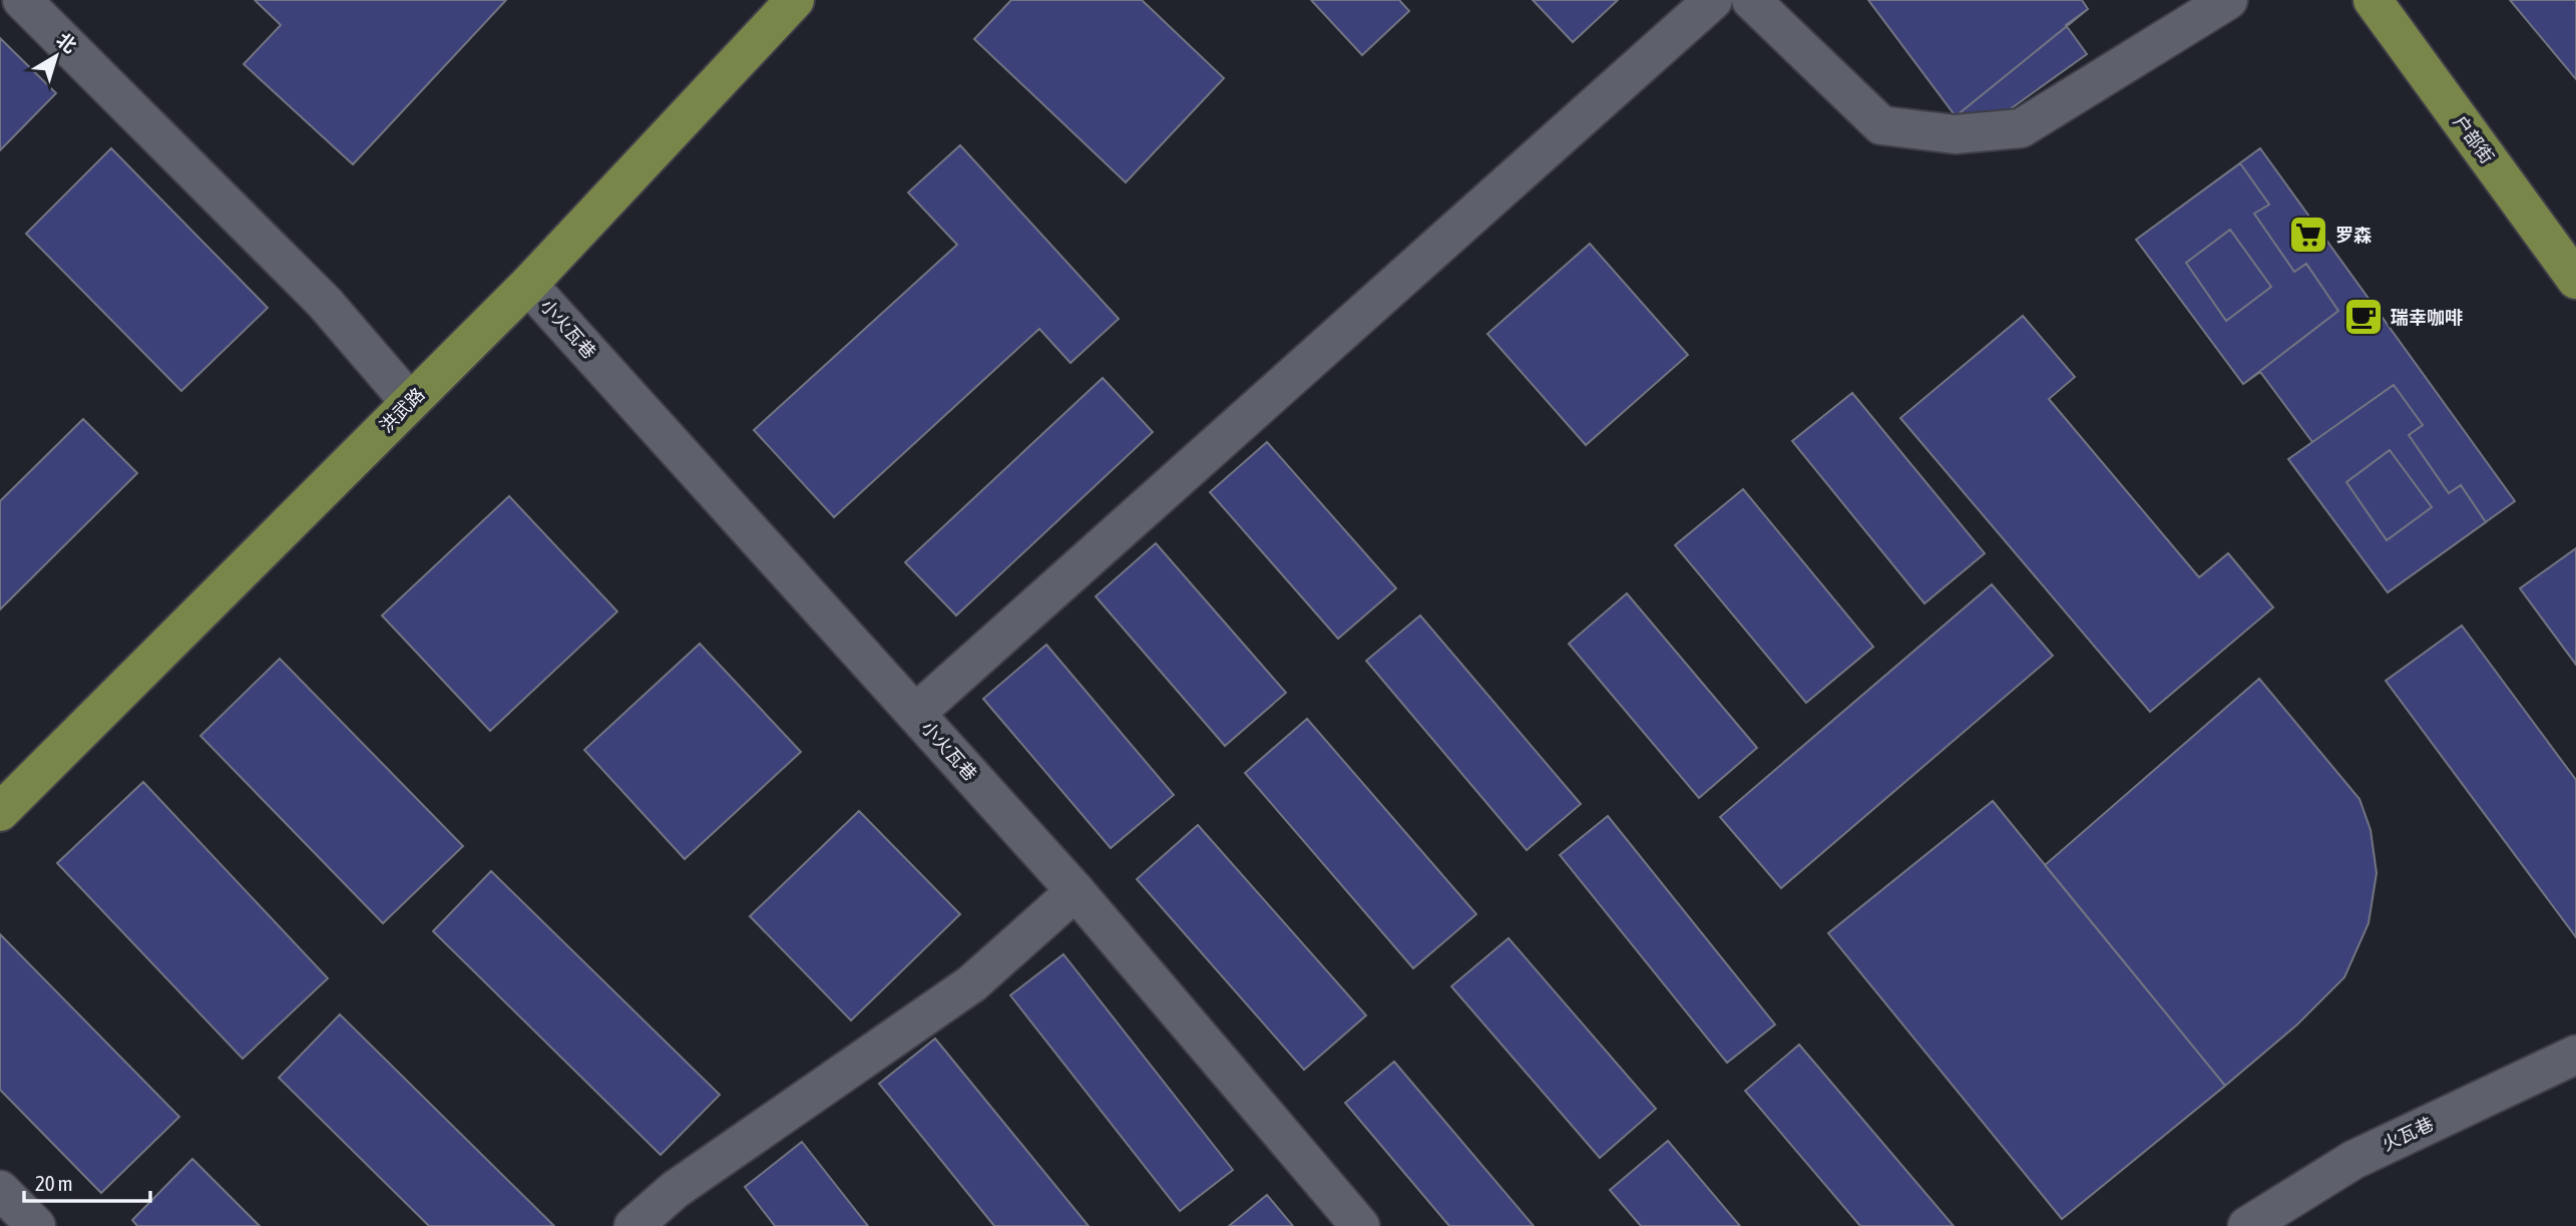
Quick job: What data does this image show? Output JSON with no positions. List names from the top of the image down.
{
  "streets": {
    "main road": ["户部街", "洪武路"],
    "street": ["小火瓦巷", "火瓦巷"]
  },
  "crossings": [
    ["小火瓦巷", "洪武路"]
  ],
  "places": {
    "supermarket": ["罗森"],
    "cafe": ["瑞幸咖啡"]
  },
  "scale_bar": "20 m",
  "north": "top right"
}
